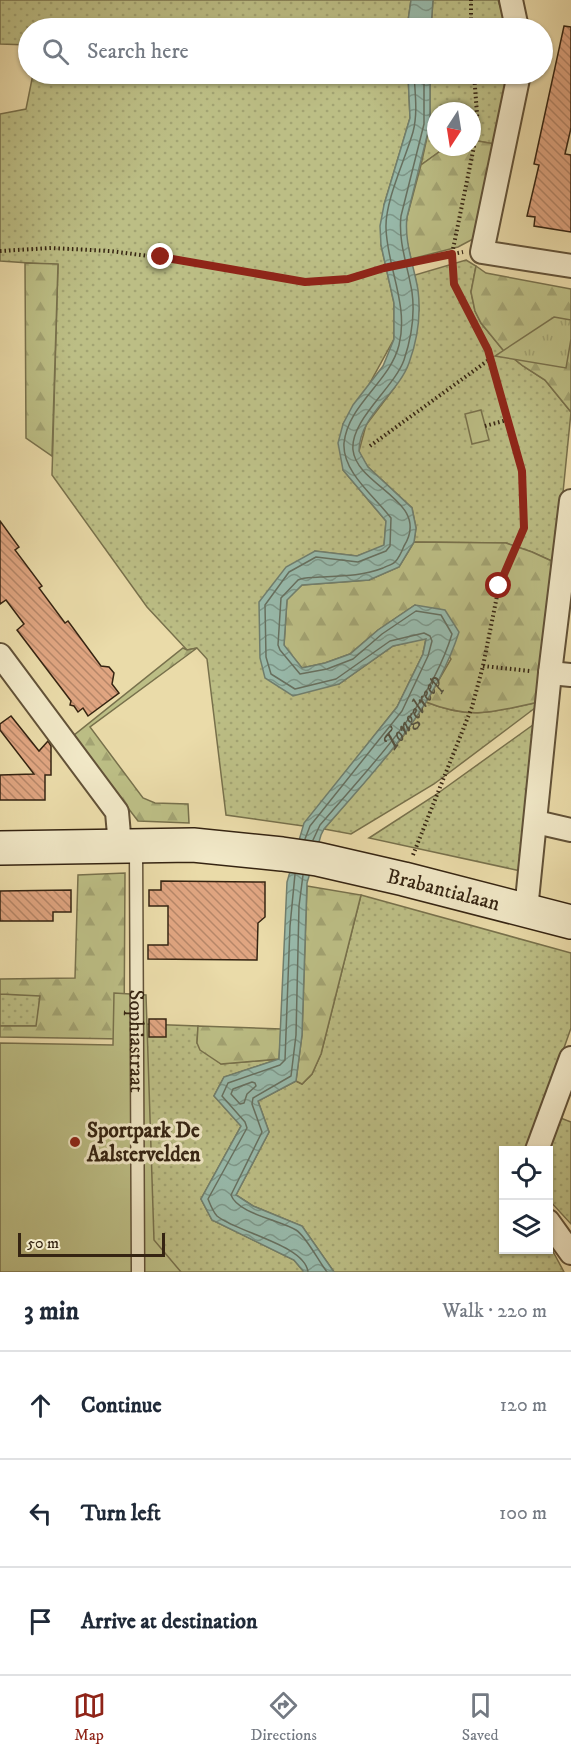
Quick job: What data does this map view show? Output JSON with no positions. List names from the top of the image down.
{
  "streets": {
    "street": ["Brabantialaan"],
    "lane": ["Sophiastraat"]
  },
  "crossings": [
    ["Brabantialaan", "Sophiastraat"]
  ],
  "water": ["Tongelreep"],
  "places": ["Sportpark De Aalstervelden"],
  "scale_bar": "50 m",
  "north": "bottom",
  "page": {
    "search": "Search here",
    "scale": "50 m",
    "heading": ["3 min", "Walk · 220 m"],
    "list": [
      ["Continue", "120 m"],
      ["Turn left", "100 m"],
      "Arrive at destination"
    ],
    "nav": ["Map", "Directions", "Saved"]
  }
}
